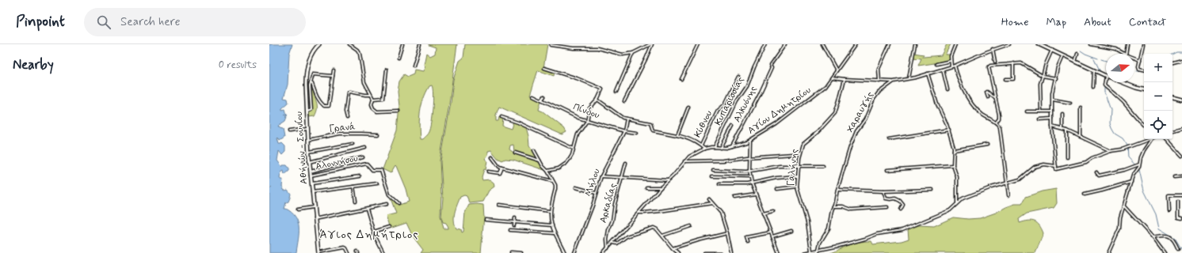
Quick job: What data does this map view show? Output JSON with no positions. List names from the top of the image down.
{
  "streets": {
    "main road": ["Αθήνών - Σουνίου"],
    "street": [
      "Κυπαρισσίας",
      "Αλκυόνης",
      "Αγίου Δημητρίου",
      "Πίνδου",
      "Χαραυγής",
      "Κύθνου",
      "Γρανά",
      "Αλοννήσου",
      "Γαλήνης",
      "Μήλου",
      "Αρκαδίας"
    ]
  },
  "crossings": [
    ["Κυπαρισσίας", "Αγίου Δημητρίου"],
    ["Αλκυόνης", "Αγίου Δημητρίου"],
    ["Αγίου Δημητρίου", "Αρκαδίας"],
    ["Πίνδου", "Μήλου"],
    ["Γρανά", "Αθήνών - Σουνίου"],
    ["Αθήνών - Σουνίου", "Αλοννήσου"]
  ],
  "districts": ["Άγιος Δημήτριος"],
  "north": "right",
  "page": {
    "header": "Pinpoint",
    "search": "Search here",
    "nav": [
      "Home",
      "Map",
      "About",
      "Contact"
    ],
    "heading": ["Nearby", "0 results"],
    "map_buttons": ["+", "−"]
  }
}
